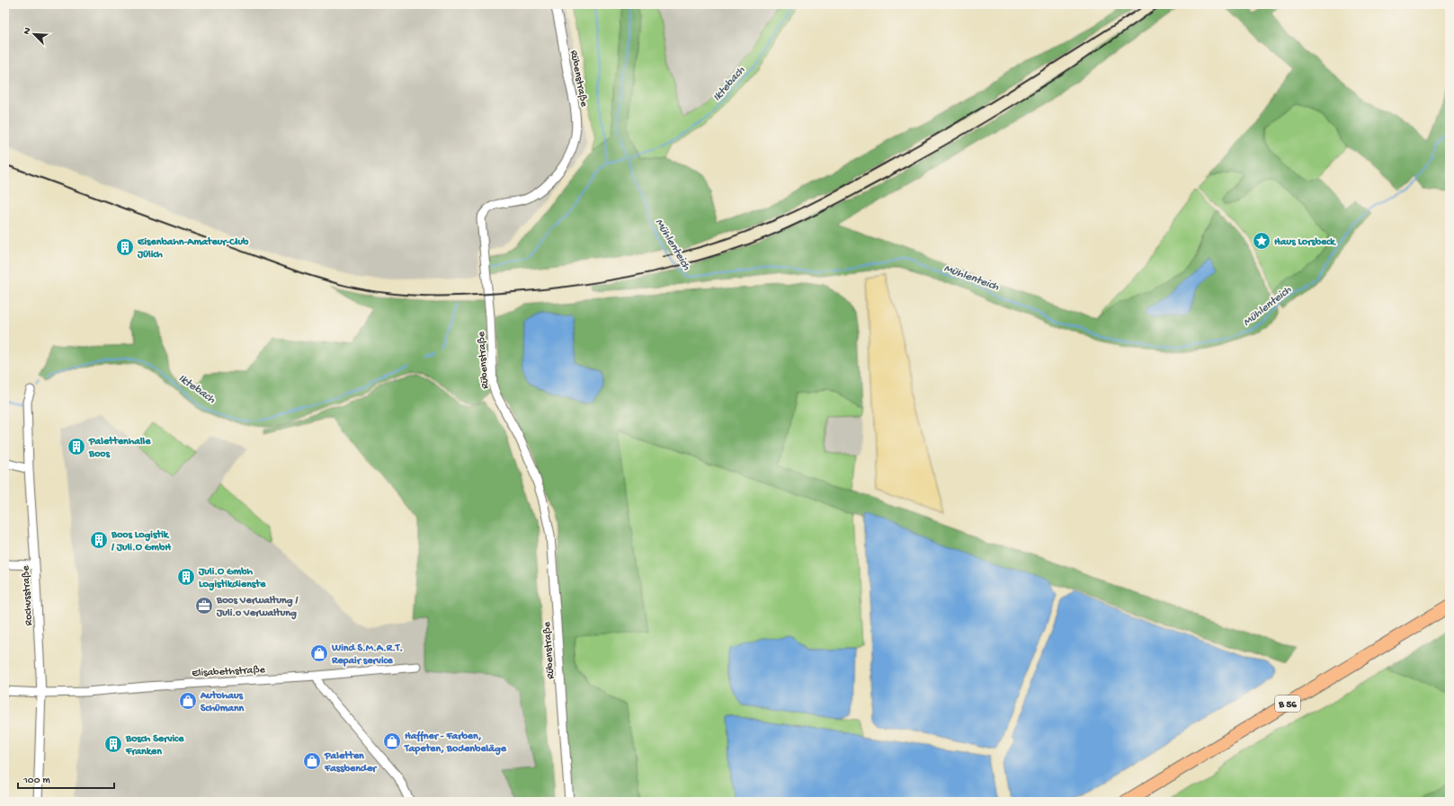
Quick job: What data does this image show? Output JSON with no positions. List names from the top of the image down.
{
  "streets": {
    "main road": ["B 56"],
    "street": ["Rübenstraße", "Rochusstraße", "Elisabethstraße"]
  },
  "crossings": [
    ["Rochusstraße", "Elisabethstraße"]
  ],
  "water": ["Iktebach", "Mühlenteich"],
  "places": {
    "place": ["Haus Lorsbeck"],
    "building": [
      "Eisenbahn-Amateur-Club Jülich",
      "Palettenhalle Boos",
      "Boos Logistik / Juli.O GmbH",
      "Juli.O Gmbh Logistikdienste",
      "Bosch Service Franken"
    ],
    "office": ["Boos Verwaltung / Juli.o Verwaltung"],
    "shop": [
      "Wind S.M.A.R.T. Repair service",
      "Autohaus Schümann",
      "Haffner - Farben, Tapeten, Bodenbeläge",
      "Paletten Fassbender"
    ]
  },
  "scale_bar": "100 m",
  "north": "top left"
}
